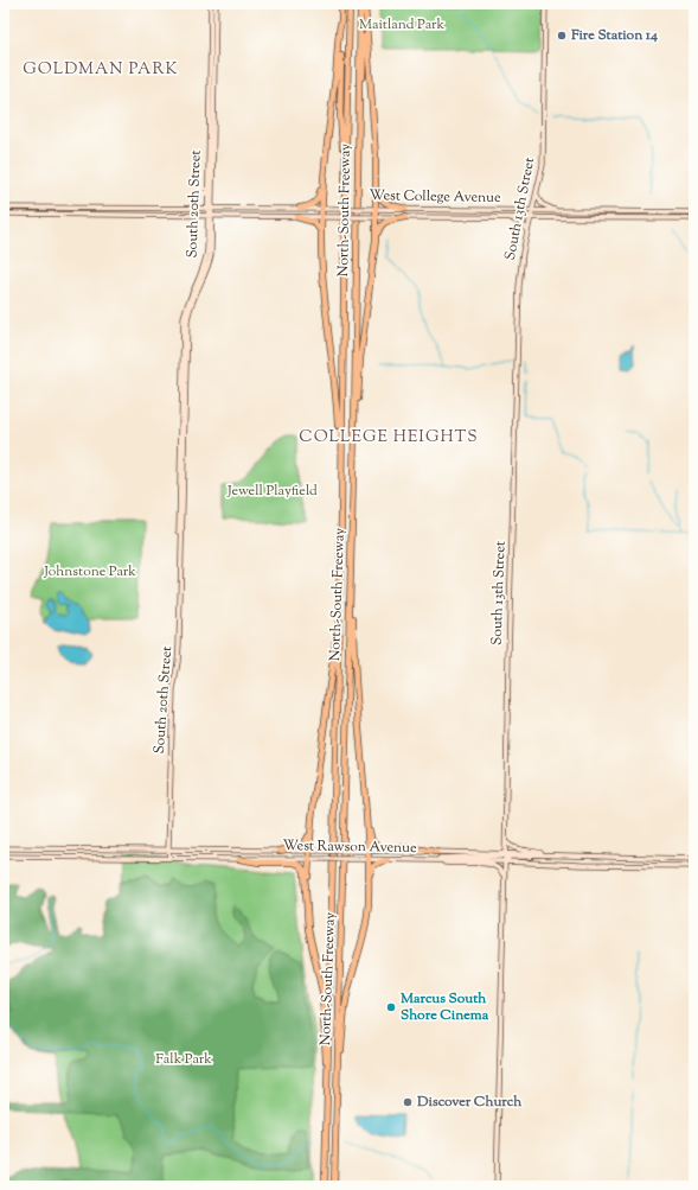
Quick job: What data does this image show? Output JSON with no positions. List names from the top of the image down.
{
  "streets": {
    "highway": ["North-South Freeway"],
    "main road": [
      "West College Avenue",
      "South 20th Street",
      "South 13th Street",
      "West Rawson Avenue"
    ]
  },
  "crossings": [
    ["West College Avenue", "South 20th Street"],
    ["West College Avenue", "South 13th Street"],
    ["South 20th Street", "West Rawson Avenue"],
    ["South 13th Street", "West Rawson Avenue"]
  ],
  "districts": ["GOLDMAN PARK", "COLLEGE HEIGHTS"],
  "parks": [
    "Maitland Park",
    "Jewell Playfield",
    "Johnstone Park",
    "Falk Park"
  ],
  "places": ["Fire Station 14", "Marcus South Shore Cinema", "Discover Church"]
}
